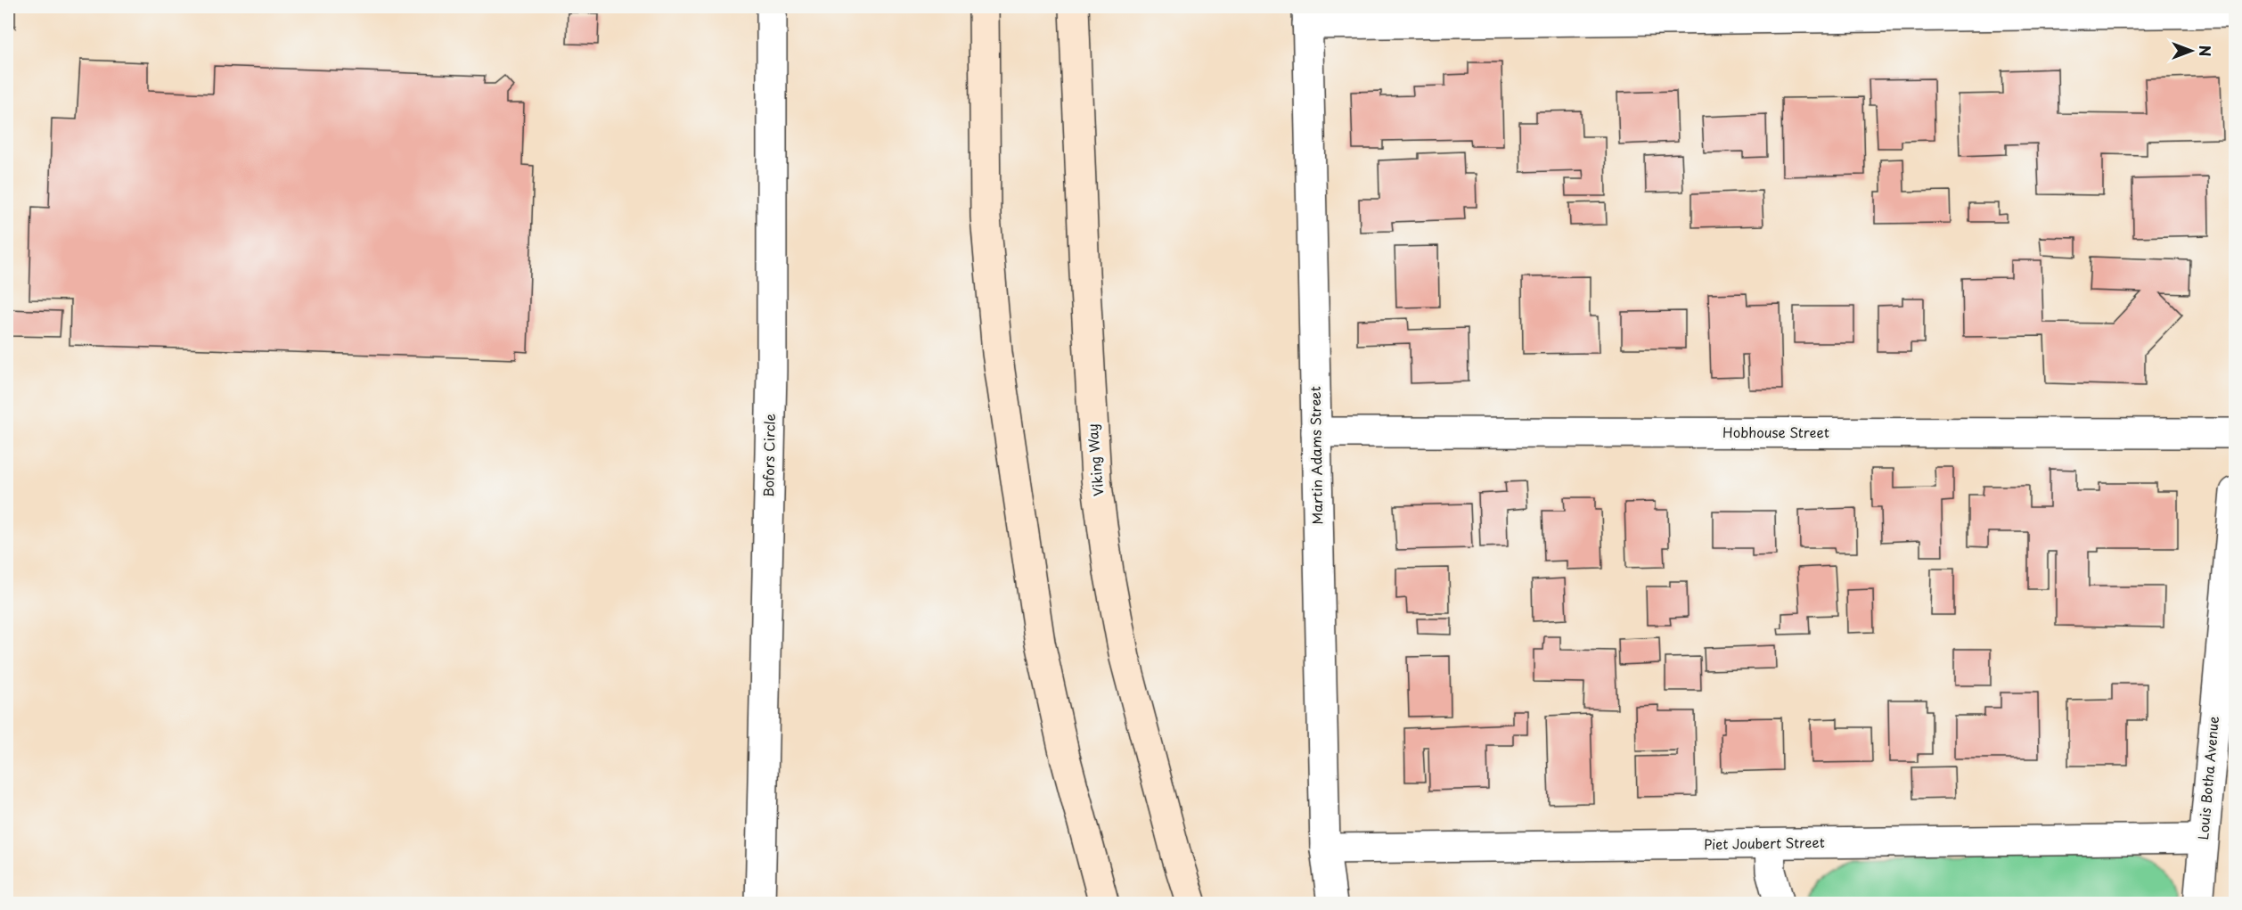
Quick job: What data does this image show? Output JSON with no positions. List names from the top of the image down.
{
  "streets": {
    "main road": ["Viking Way"],
    "street": [
      "Hobhouse Street",
      "Bofors Circle",
      "Martin Adams Street",
      "Louis Botha Avenue",
      "Piet Joubert Street"
    ]
  },
  "crossings": [
    ["Hobhouse Street", "Martin Adams Street"],
    ["Martin Adams Street", "Piet Joubert Street"],
    ["Louis Botha Avenue", "Piet Joubert Street"]
  ],
  "north": "right"
}
